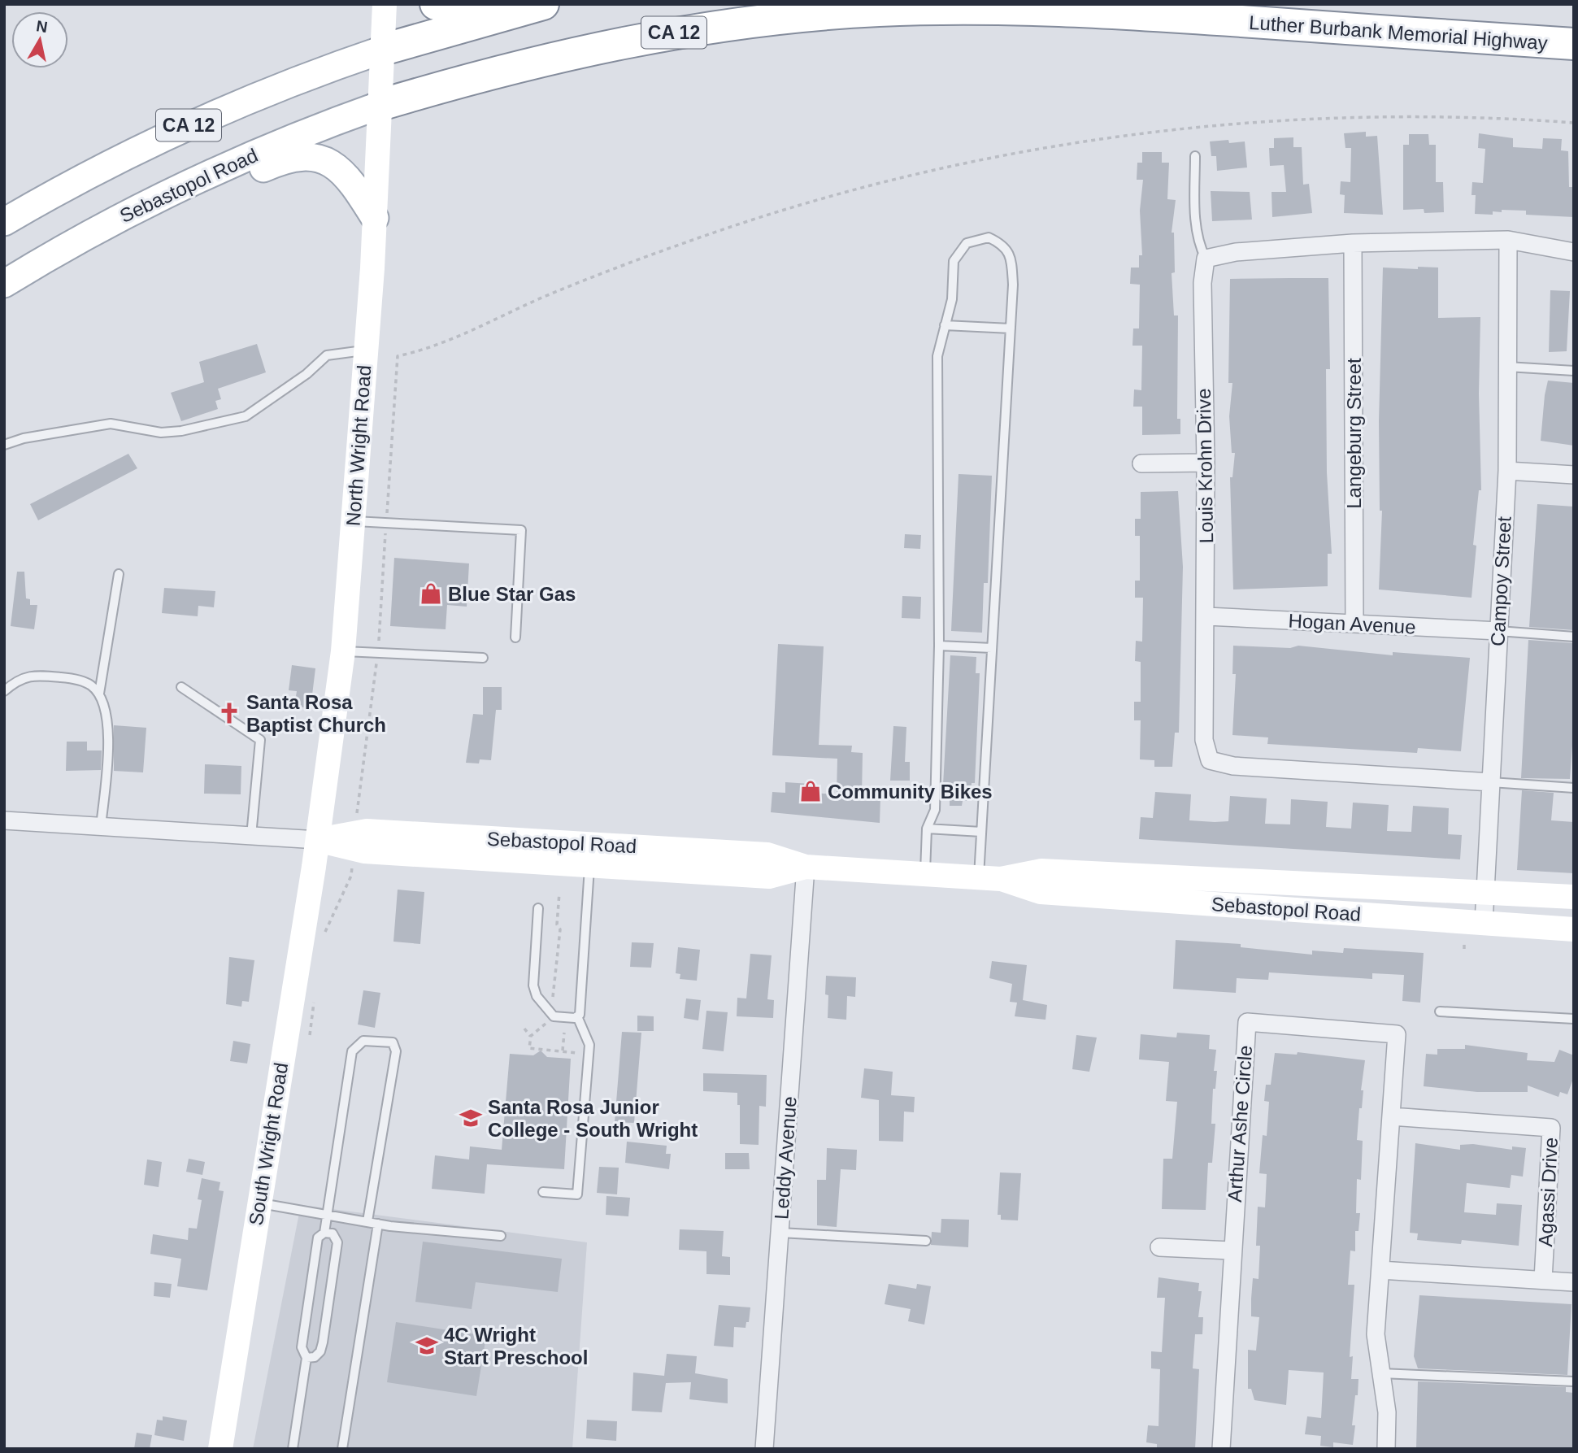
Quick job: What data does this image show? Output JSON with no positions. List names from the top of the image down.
{
  "streets": {
    "highway": ["CA 12", "Luther Burbank Memorial Highway"],
    "main road": ["Sebastopol Road", "North Wright Road", "South Wright Road"],
    "street": [
      "Langeburg Street",
      "Louis Krohn Drive",
      "Campoy Street",
      "Hogan Avenue",
      "Arthur Ashe Circle",
      "Leddy Avenue",
      "Agassi Drive"
    ]
  },
  "crossings": [
    ["CA 12", "North Wright Road"],
    ["Luther Burbank Memorial Highway", "Sebastopol Road"],
    ["Luther Burbank Memorial Highway", "North Wright Road"],
    ["Sebastopol Road", "North Wright Road"],
    ["Sebastopol Road", "Campoy Street"],
    ["Sebastopol Road", "South Wright Road"],
    ["Sebastopol Road", "Leddy Avenue"],
    ["Langeburg Street", "Hogan Avenue"],
    ["North Wright Road", "South Wright Road"],
    ["Louis Krohn Drive", "Campoy Street"],
    ["Louis Krohn Drive", "Hogan Avenue"],
    ["Campoy Street", "Hogan Avenue"],
    ["Arthur Ashe Circle", "Agassi Drive"]
  ],
  "places": {
    "shop": ["Blue Star Gas", "Community Bikes"],
    "church": ["Santa Rosa Baptist Church"],
    "school or university": ["Santa Rosa Junior College - South Wright", "4C Wright Start Preschool"]
  },
  "north": "top"
}
